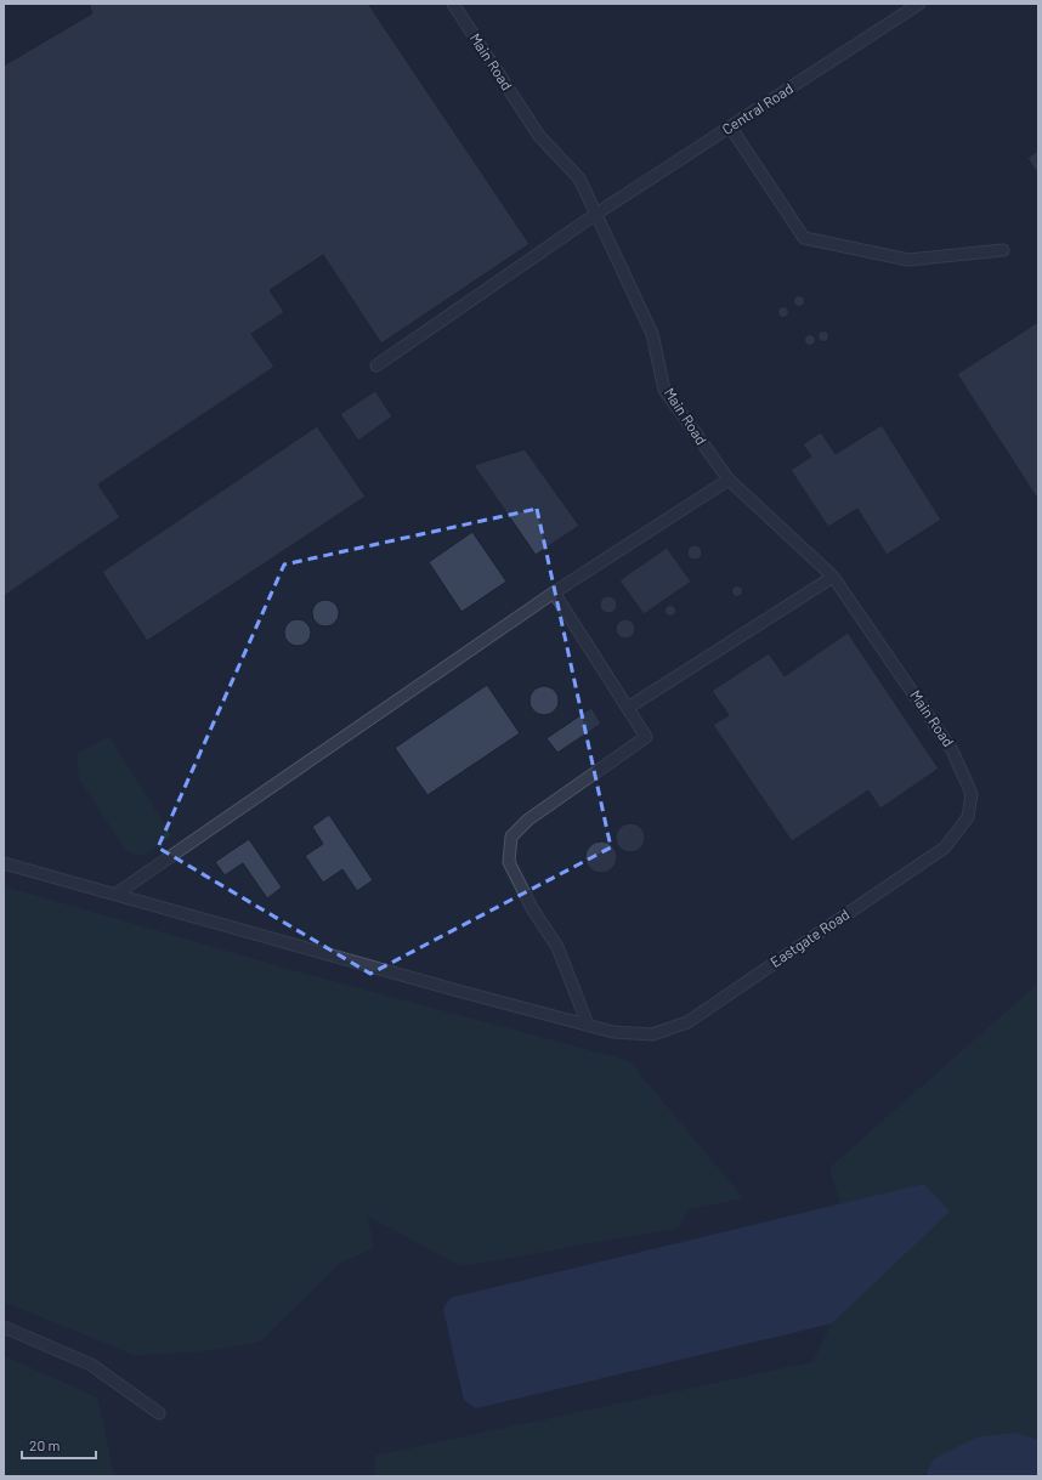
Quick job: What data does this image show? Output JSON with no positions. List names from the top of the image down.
{
  "streets": {
    "lane": ["Main Road", "Central Road", "Eastgate Road"]
  },
  "crossings": [
    ["Main Road", "Central Road"],
    ["Main Road", "Eastgate Road"]
  ],
  "scale_bar": "20 m"
}
